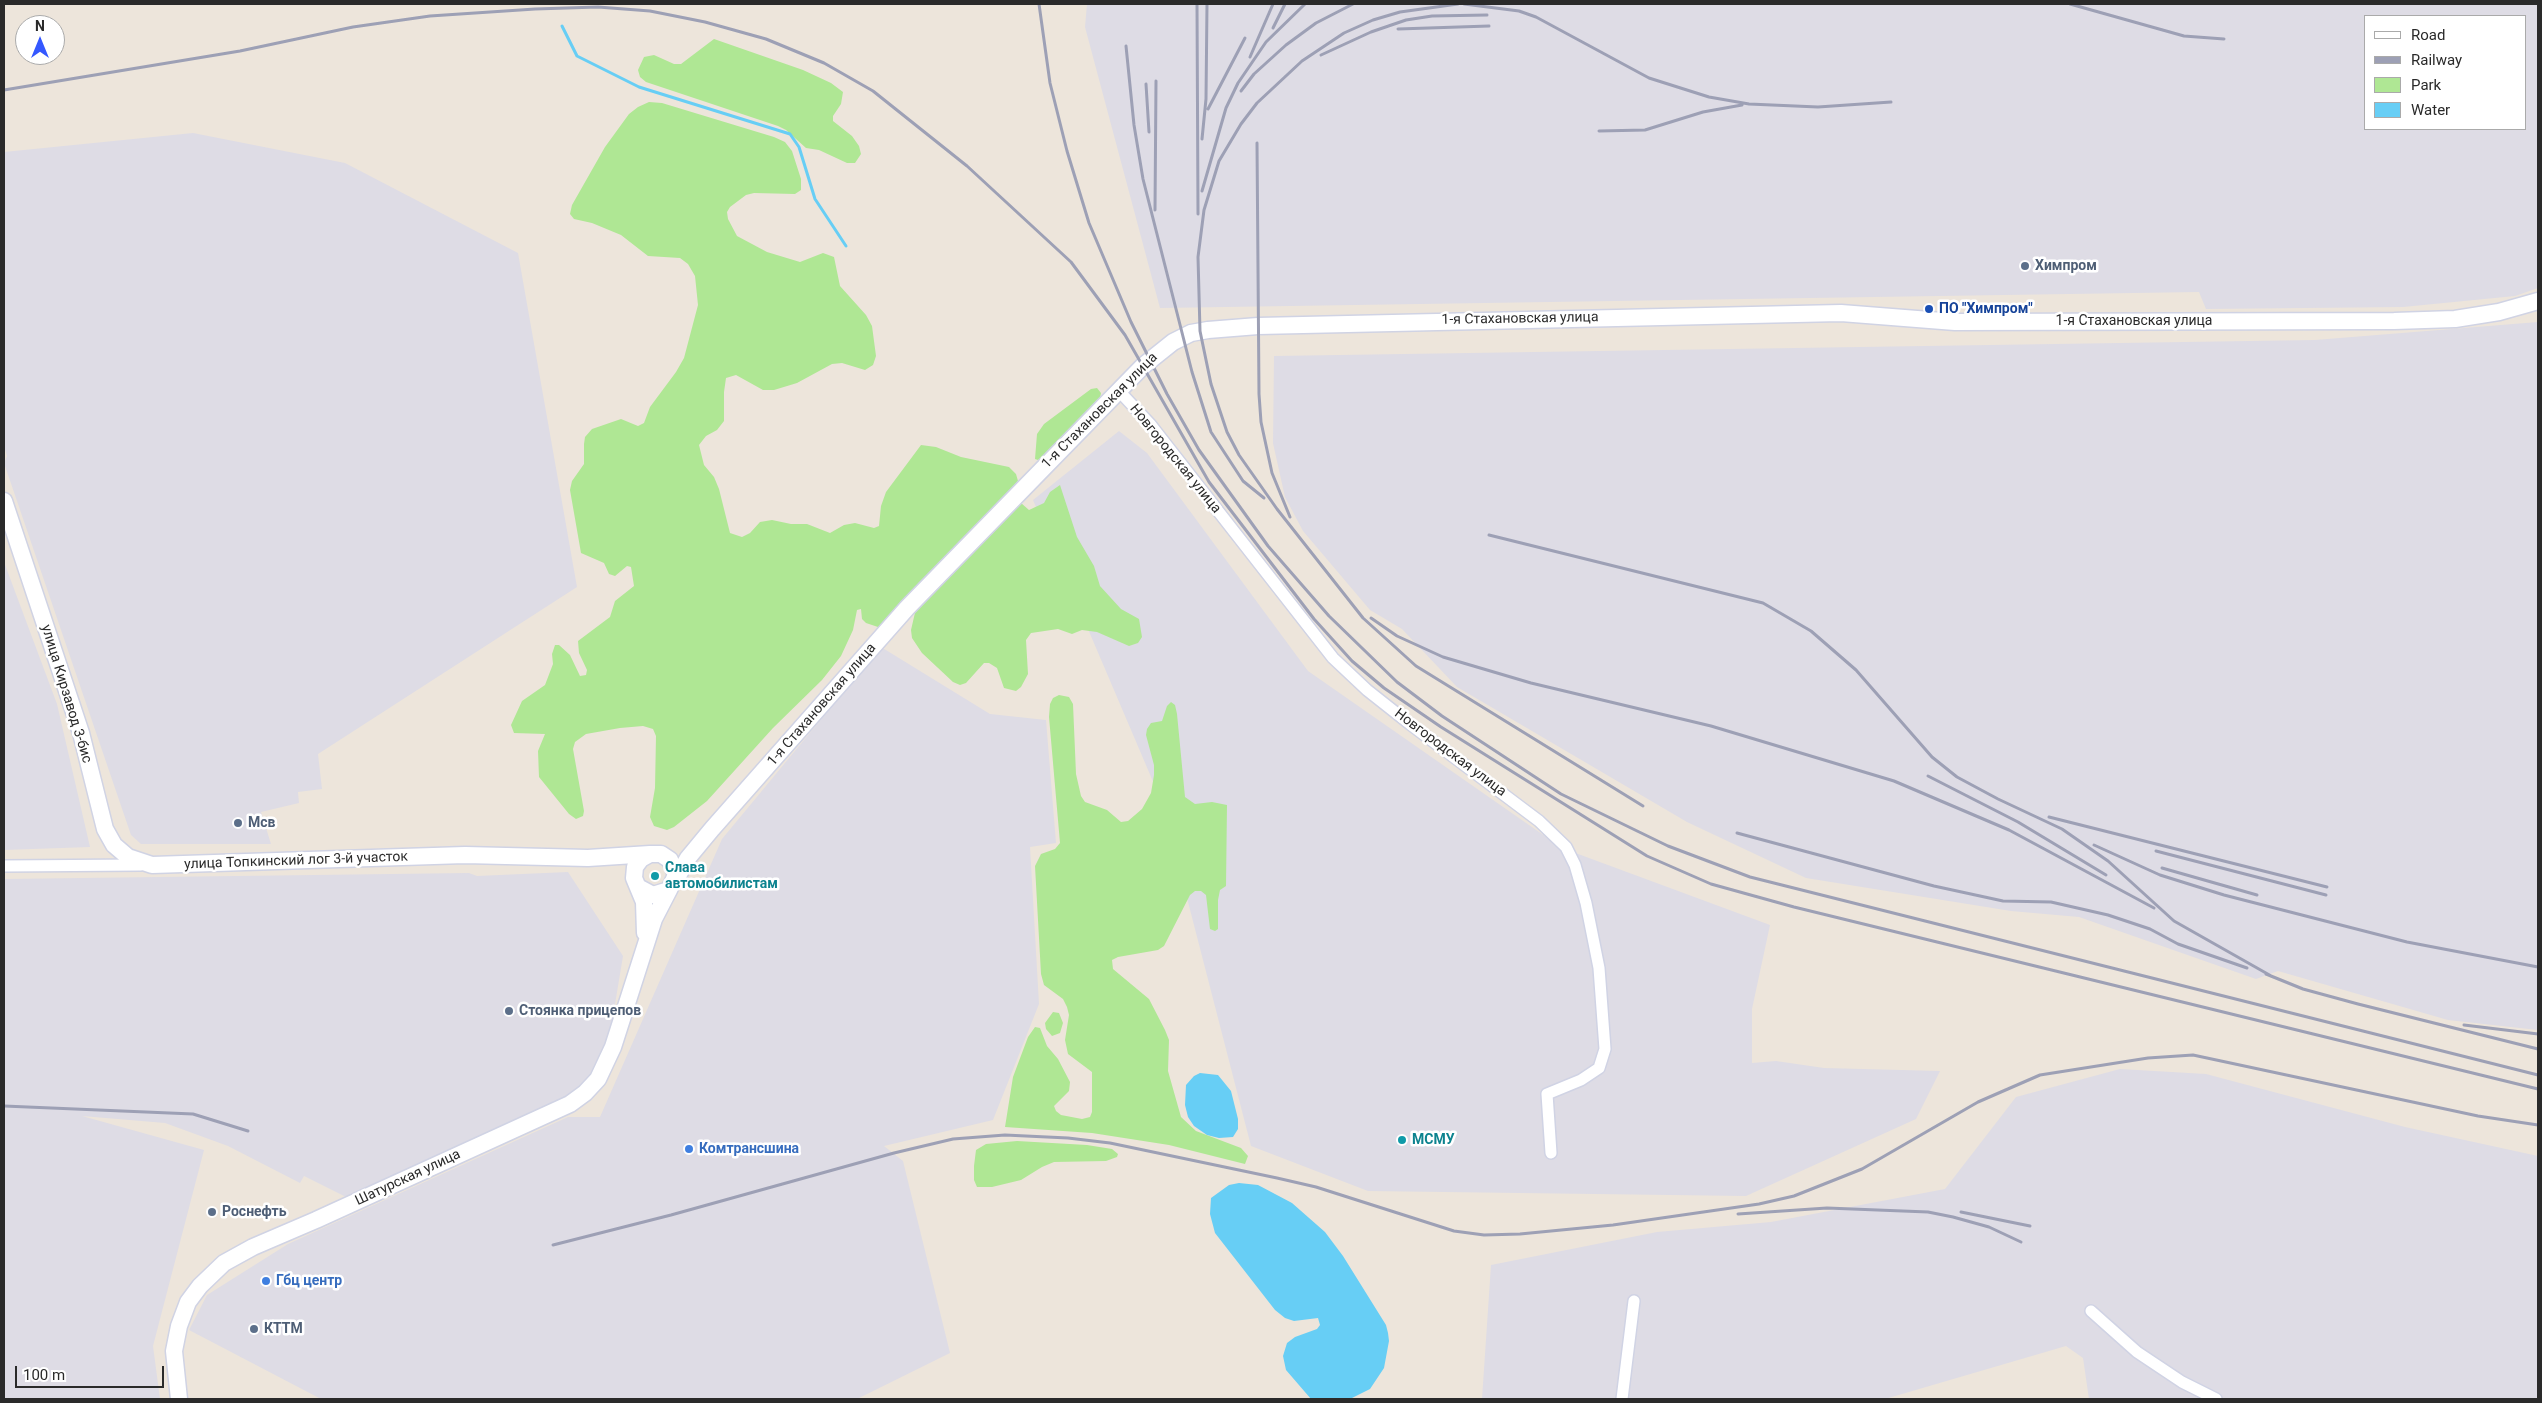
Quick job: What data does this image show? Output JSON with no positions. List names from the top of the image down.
{
  "streets": {
    "main road": [
      "1-я Стахановская улица",
      "улица Кирзавод 3-бис",
      "улица Топкинский лог 3-й участок",
      "Шатурская улица"
    ],
    "street": ["Новгородская улица"]
  },
  "crossings": [
    ["1-я Стахановская улица", "Новгородская улица"],
    ["улица Кирзавод 3-бис", "улица Топкинский лог 3-й участок"]
  ],
  "places": [
    "Химпром",
    "ПО \"Химпром\"",
    "Мсв",
    "Слава автомобилистам",
    "Стоянка прицепов",
    "МСМУ",
    "Комтрансшина",
    "Роснефть",
    "Гбц центр",
    "КТТМ"
  ],
  "legend": [
    "Road",
    "Railway",
    "Park",
    "Water"
  ],
  "scale_bar": "100 m",
  "north": "top"
}
